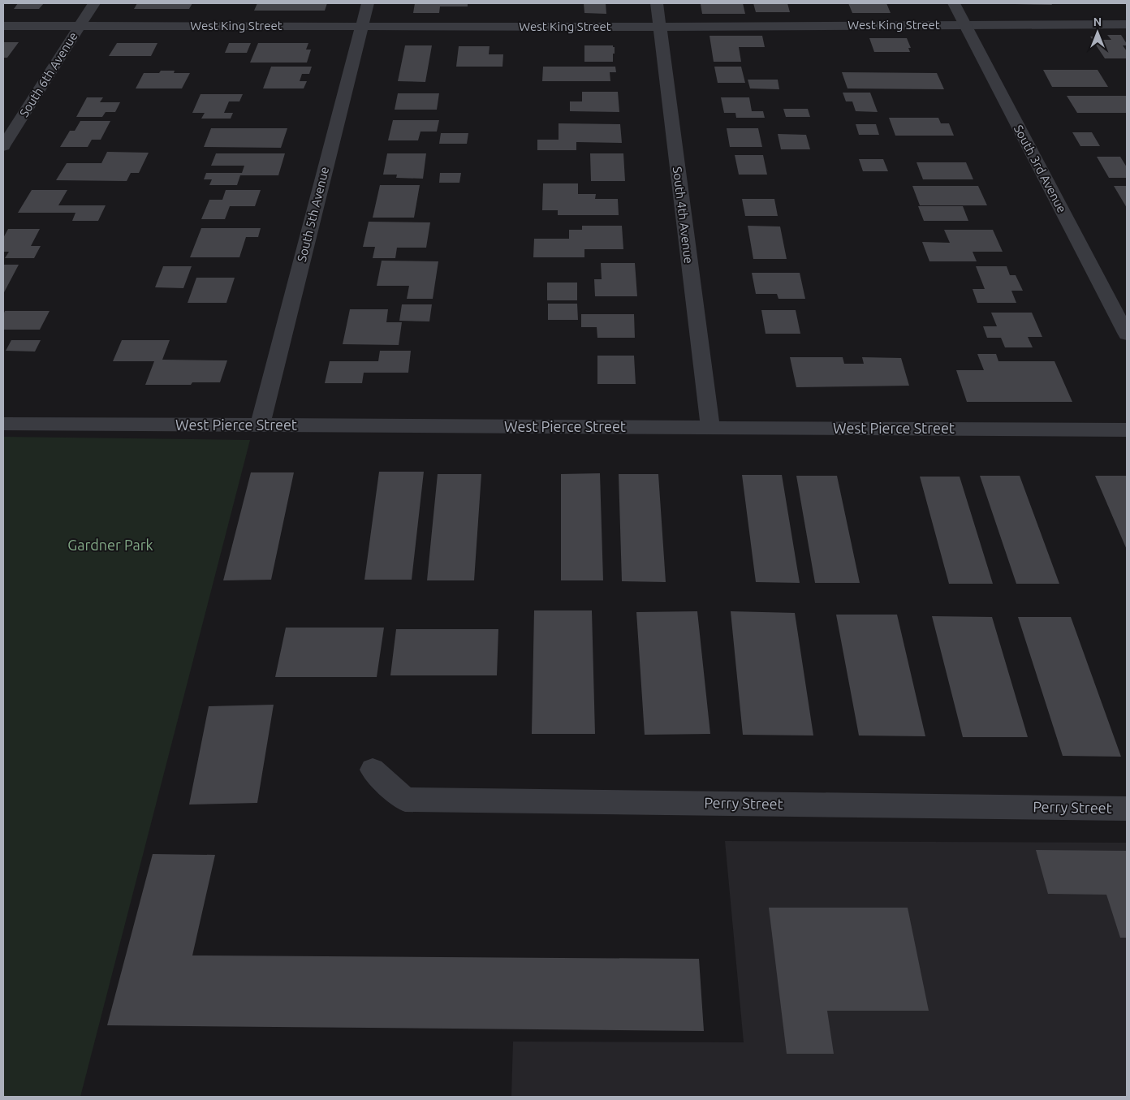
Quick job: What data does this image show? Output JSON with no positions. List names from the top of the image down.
{
  "streets": {
    "street": [
      "West King Street",
      "South 6th Avenue",
      "South 3rd Avenue",
      "South 5th Avenue",
      "South 4th Avenue",
      "West Pierce Street",
      "Perry Street"
    ]
  },
  "crossings": [
    ["West King Street", "South 6th Avenue"],
    ["West King Street", "South 3rd Avenue"],
    ["West King Street", "South 5th Avenue"],
    ["West King Street", "South 4th Avenue"],
    ["South 5th Avenue", "West Pierce Street"],
    ["South 4th Avenue", "West Pierce Street"]
  ],
  "parks": ["Gardner Park"],
  "north": "top"
}
